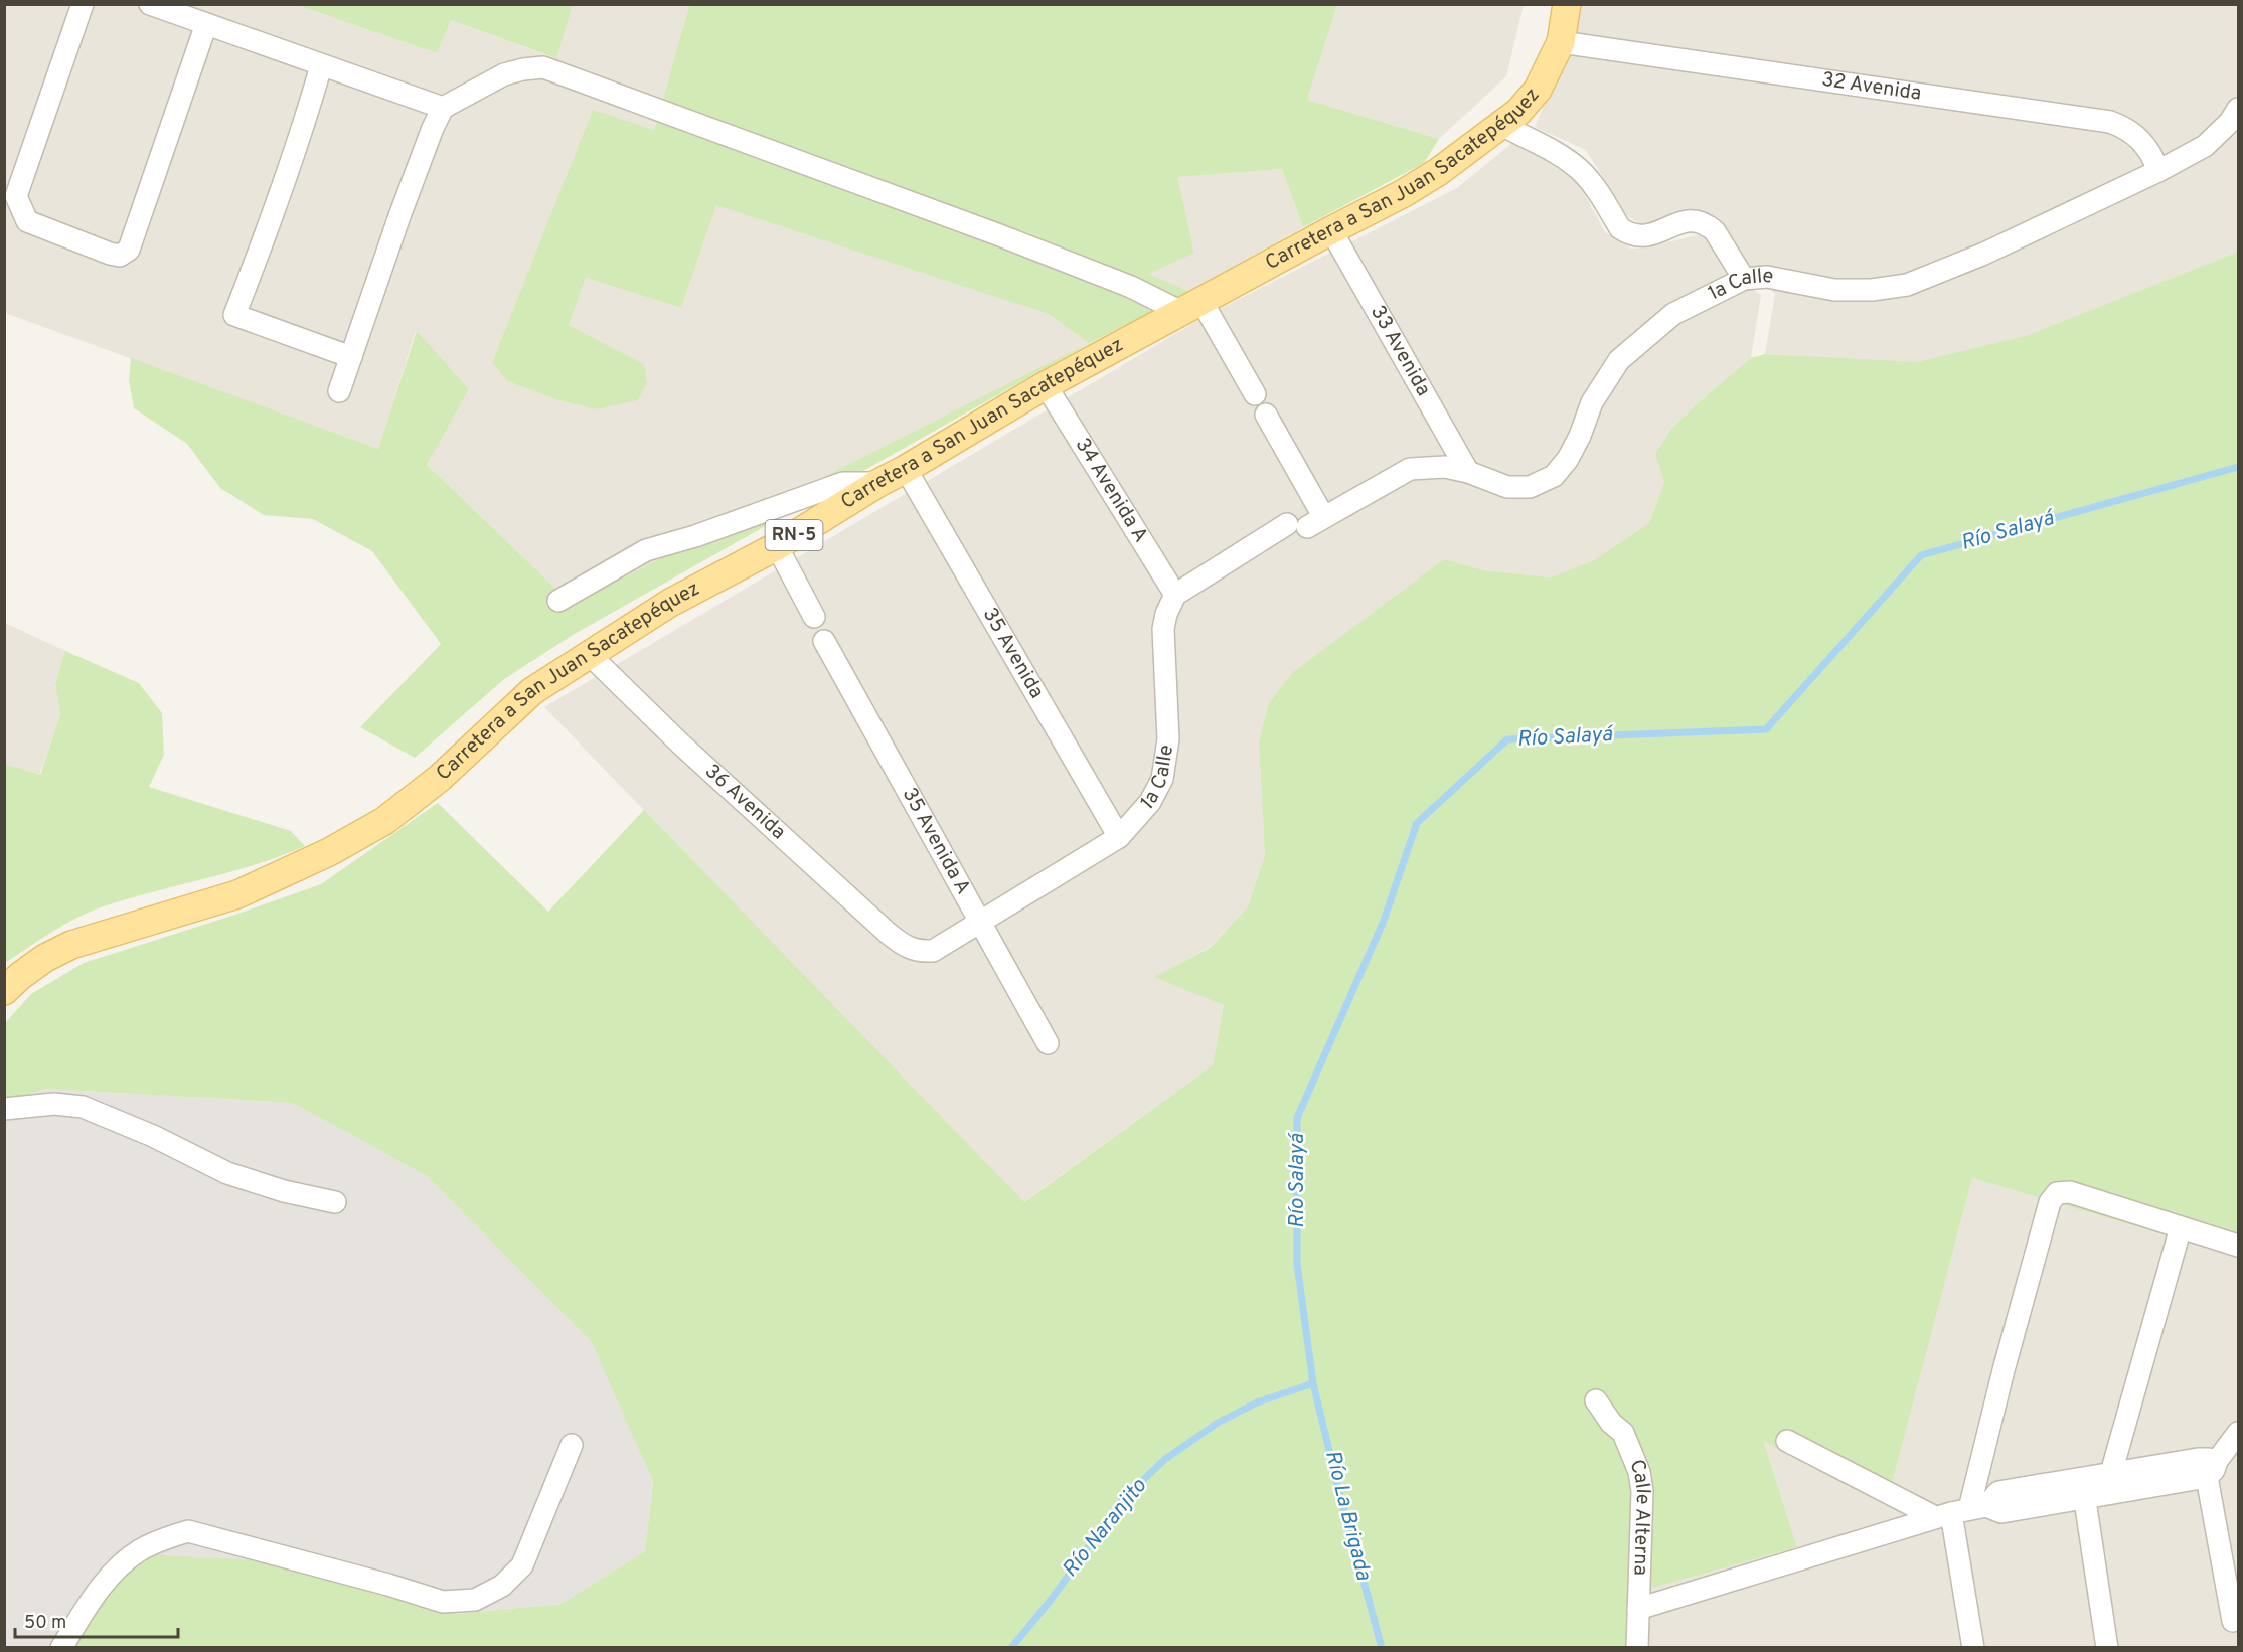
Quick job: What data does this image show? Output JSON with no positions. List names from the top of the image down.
{
  "streets": {
    "main road": ["Carretera a San Juan Sacatepéquez", "RN-5"],
    "street": [
      "32 Avenida",
      "1a Calle",
      "33 Avenida",
      "34 Avenida A",
      "35 Avenida",
      "36 Avenida",
      "35 Avenida A",
      "Calle Alterna"
    ]
  },
  "crossings": [
    ["32 Avenida", "Carretera a San Juan Sacatepéquez"],
    ["32 Avenida", "1a Calle"],
    ["Carretera a San Juan Sacatepéquez", "33 Avenida"],
    ["Carretera a San Juan Sacatepéquez", "34 Avenida A"],
    ["Carretera a San Juan Sacatepéquez", "35 Avenida"],
    ["Carretera a San Juan Sacatepéquez", "36 Avenida"],
    ["1a Calle", "33 Avenida"],
    ["1a Calle", "34 Avenida A"],
    ["1a Calle", "35 Avenida"],
    ["1a Calle", "36 Avenida"],
    ["1a Calle", "35 Avenida A"]
  ],
  "water": ["Río Salayá", "Río La Brigada", "Río Naranjito"],
  "scale_bar": "50 m"
}
